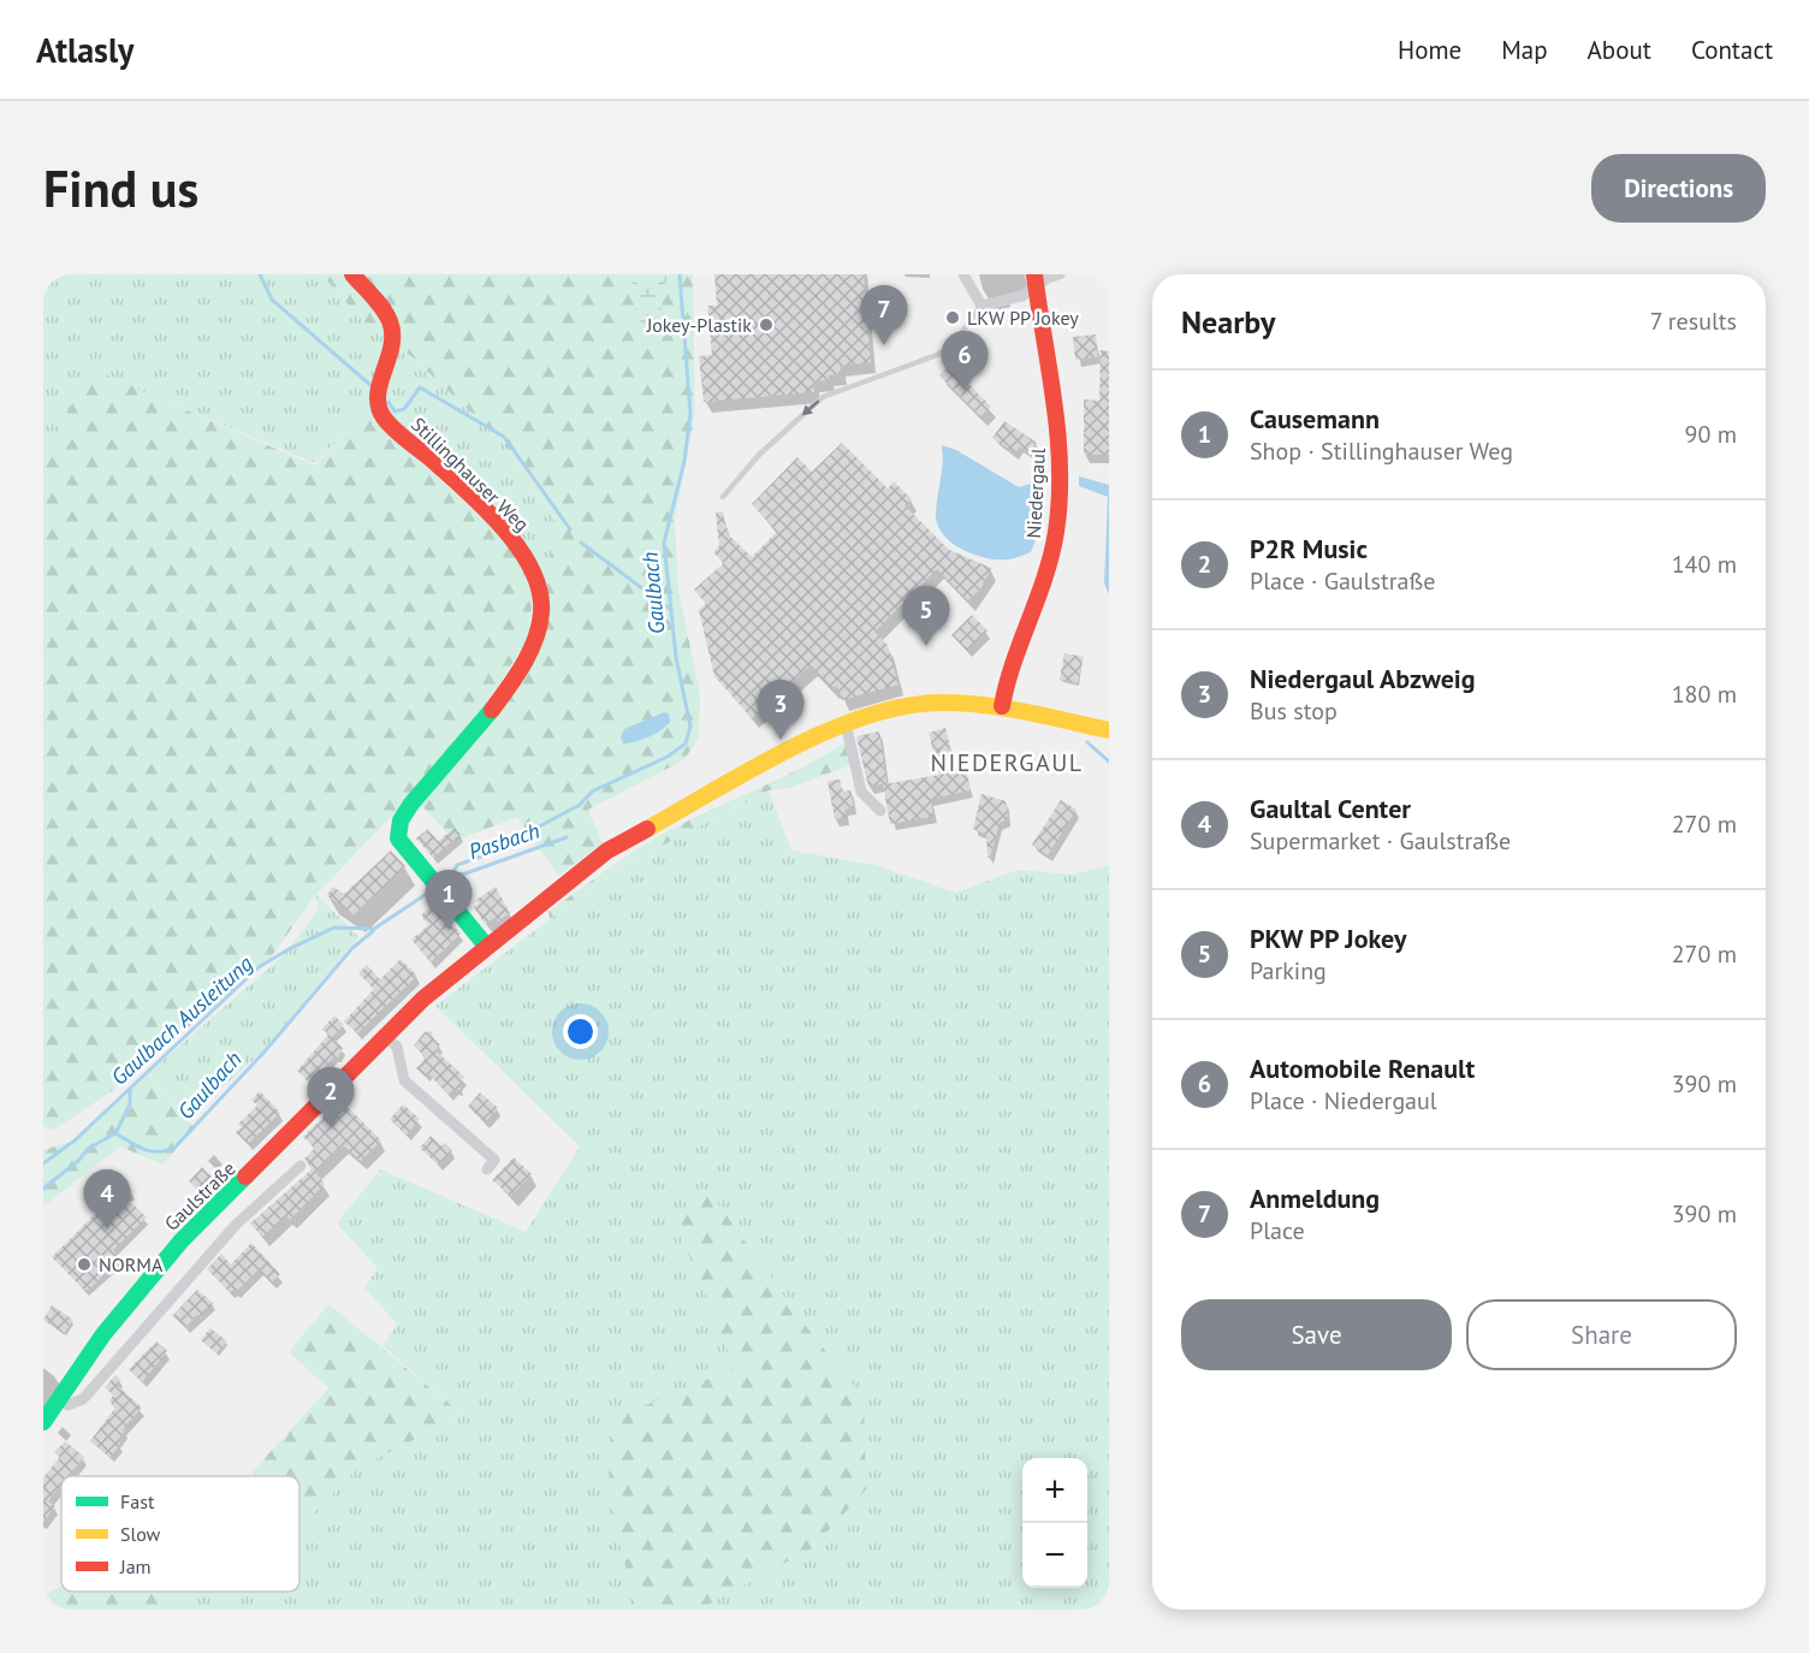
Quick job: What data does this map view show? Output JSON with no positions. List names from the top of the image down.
{
  "streets": {
    "main road": ["Stillinghauser Weg", "Niedergaul", "Gaulstraße"]
  },
  "crossings": [
    ["Stillinghauser Weg", "Gaulstraße"],
    ["Niedergaul", "Gaulstraße"]
  ],
  "districts": ["NIEDERGAUL"],
  "water": ["Gaulbach", "Pasbach", "Gaulbach Ausleitung"],
  "places": ["LKW PP Jokey", "Jokey-Plastik", "NORMA"],
  "legend": ["Fast", "Slow", "Jam"],
  "page": {
    "header": "Atlasly",
    "nav": [
      "Home",
      "Map",
      "About",
      "Contact"
    ],
    "buttons": [
      "Directions",
      ["Save", "Share"]
    ],
    "title": "Find us",
    "heading": ["Nearby", "7 results"],
    "pins": [
      "7",
      "6",
      "5",
      "3",
      "1",
      "2",
      "4"
    ],
    "list": [
      {
        "mark": "1",
        "name": "Causemann",
        "note": "Shop · Stillinghauser Weg",
        "value": "90 m"
      },
      {
        "mark": "2",
        "name": "P2R Music",
        "note": "Place · Gaulstraße",
        "value": "140 m"
      },
      {
        "mark": "3",
        "name": "Niedergaul Abzweig",
        "note": "Bus stop",
        "value": "180 m"
      },
      {
        "mark": "4",
        "name": "Gaultal Center",
        "note": "Supermarket · Gaulstraße",
        "value": "270 m"
      },
      {
        "mark": "5",
        "name": "PKW PP Jokey",
        "note": "Parking",
        "value": "270 m"
      },
      {
        "mark": "6",
        "name": "Automobile Renault",
        "note": "Place · Niedergaul",
        "value": "390 m"
      },
      {
        "mark": "7",
        "name": "Anmeldung",
        "note": "Place",
        "value": "390 m"
      }
    ],
    "map_buttons": ["+", "−"]
  }
}
